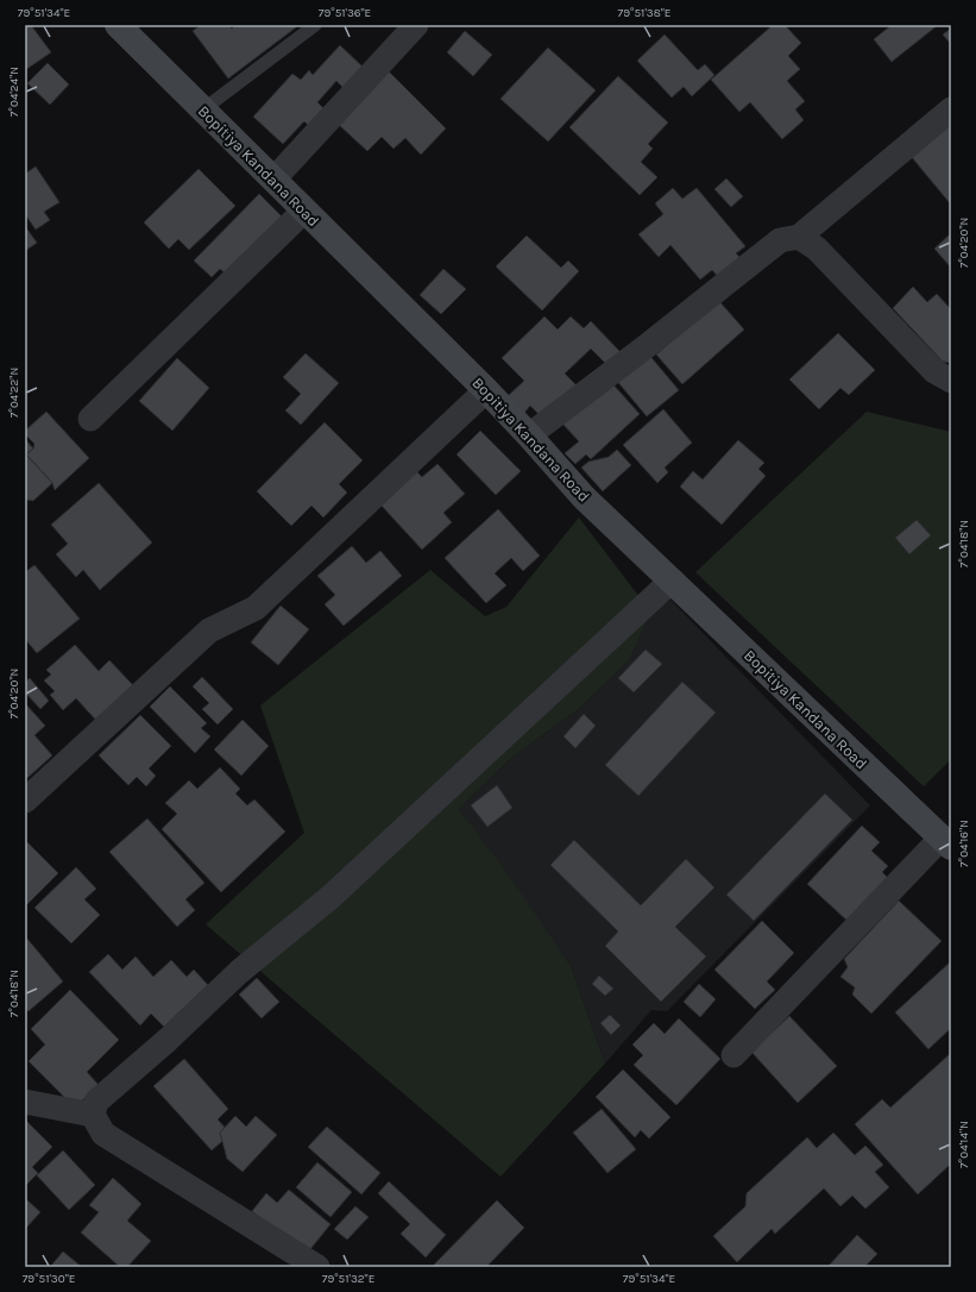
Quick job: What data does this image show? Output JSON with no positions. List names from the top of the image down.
{
  "streets": {
    "main road": ["Bopitiya Kandana Road"]
  },
  "coordinates": [
    "79°51'34\"E",
    "79°51'36\"E",
    "79°51'38\"E",
    "7°04'24\"N",
    "7°04'20\"N",
    "7°04'22\"N",
    "7°04'18\"N",
    "7°04'16\"N",
    "7°04'14\"N",
    "79°51'30\"E",
    "79°51'32\"E"
  ]
}
